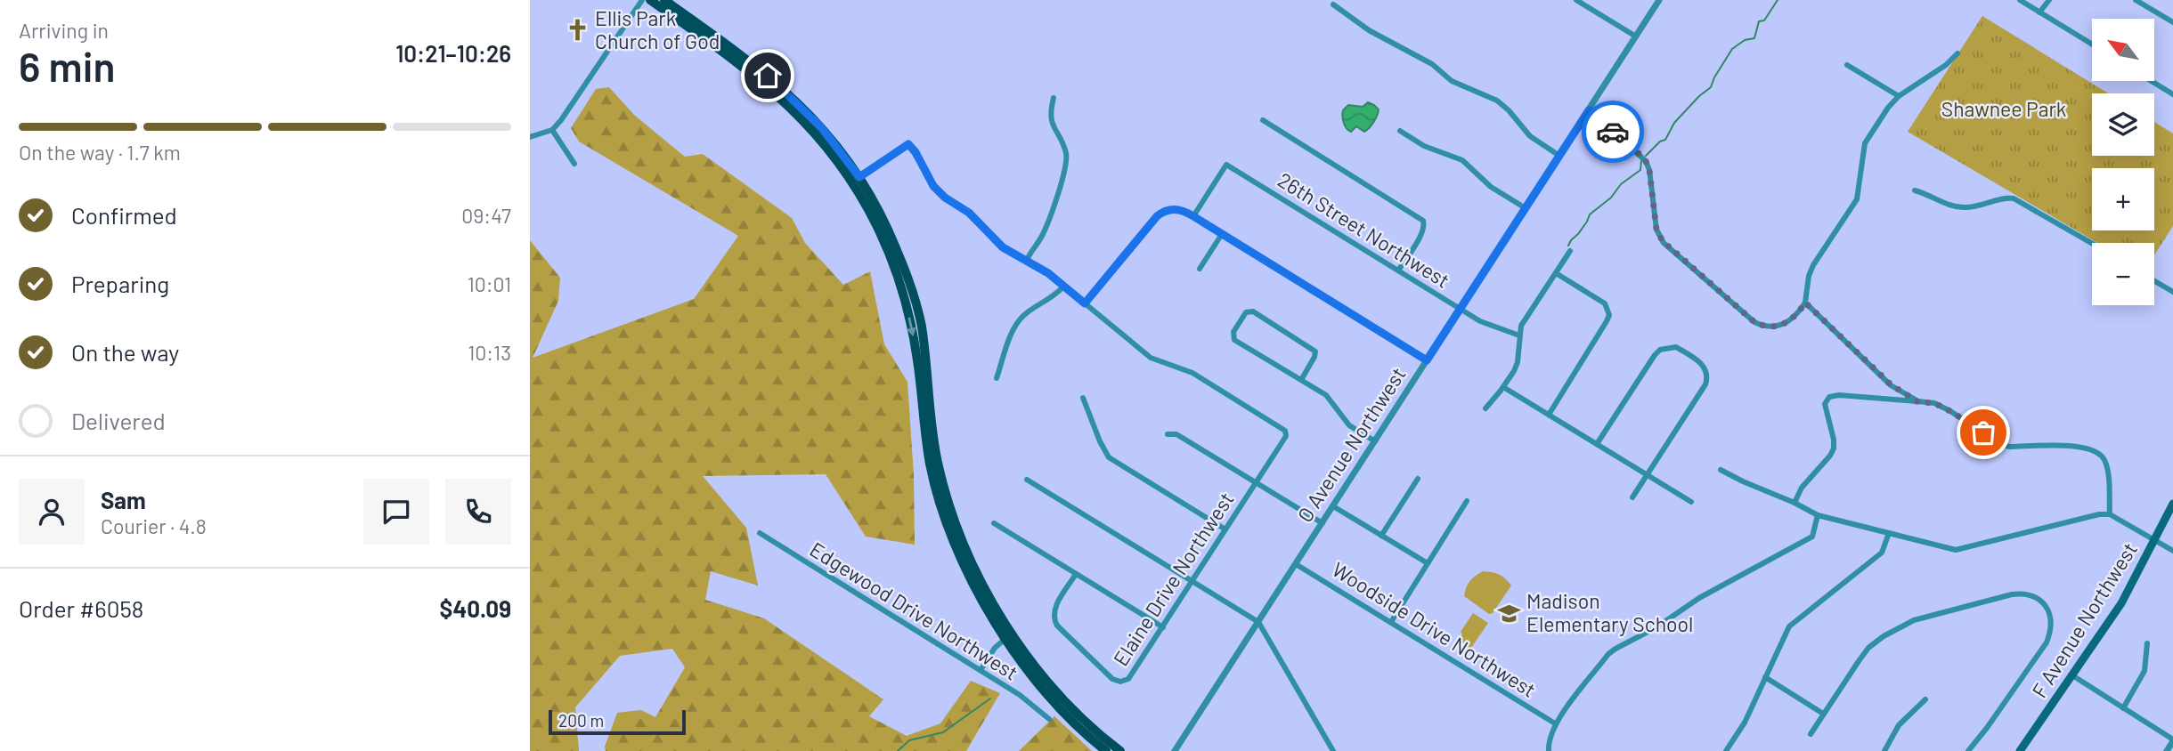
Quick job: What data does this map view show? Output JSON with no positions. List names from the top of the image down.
{
  "streets": {
    "main road": ["F Avenue Northwest"],
    "street": [
      "26th Street Northwest",
      "O Avenue Northwest",
      "Elaine Drive Northwest",
      "Edgewood Drive Northwest",
      "Woodside Drive Northwest"
    ]
  },
  "crossings": [
    ["26th Street Northwest", "O Avenue Northwest"],
    ["O Avenue Northwest", "Woodside Drive Northwest"]
  ],
  "parks": ["Shawnee Park"],
  "places": {
    "church": ["Ellis Park Church of God"],
    "school or university": ["Madison Elementary School"]
  },
  "scale_bar": "200 m",
  "north": "top left",
  "page": {
    "heading": ["6 min", "Arriving in", "10:21–10:26"],
    "panel": [
      "Sam",
      "Courier · 4.8",
      "Order #6058",
      "$40.09"
    ],
    "map_buttons": ["+", "−"],
    "bar": "On the way · 1.7 km",
    "list": [
      ["Confirmed", "09:47"],
      ["Preparing", "10:01"],
      ["On the way", "10:13"],
      "Delivered"
    ],
    "scale": "200 m"
  }
}
